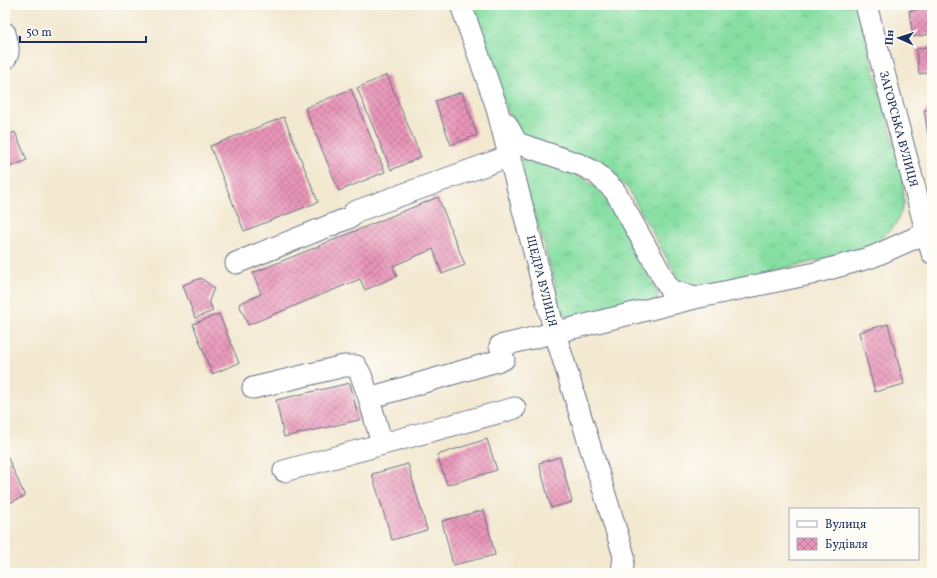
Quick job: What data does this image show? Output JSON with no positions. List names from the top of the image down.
{
  "streets": {
    "street": ["ЗАГОРСЬКА ВУЛИЦЯ", "ЩЕДРА ВУЛИЦЯ"]
  },
  "legend": ["Вулиця", "Будівля"],
  "scale_bar": "50 m",
  "north": "left"
}
